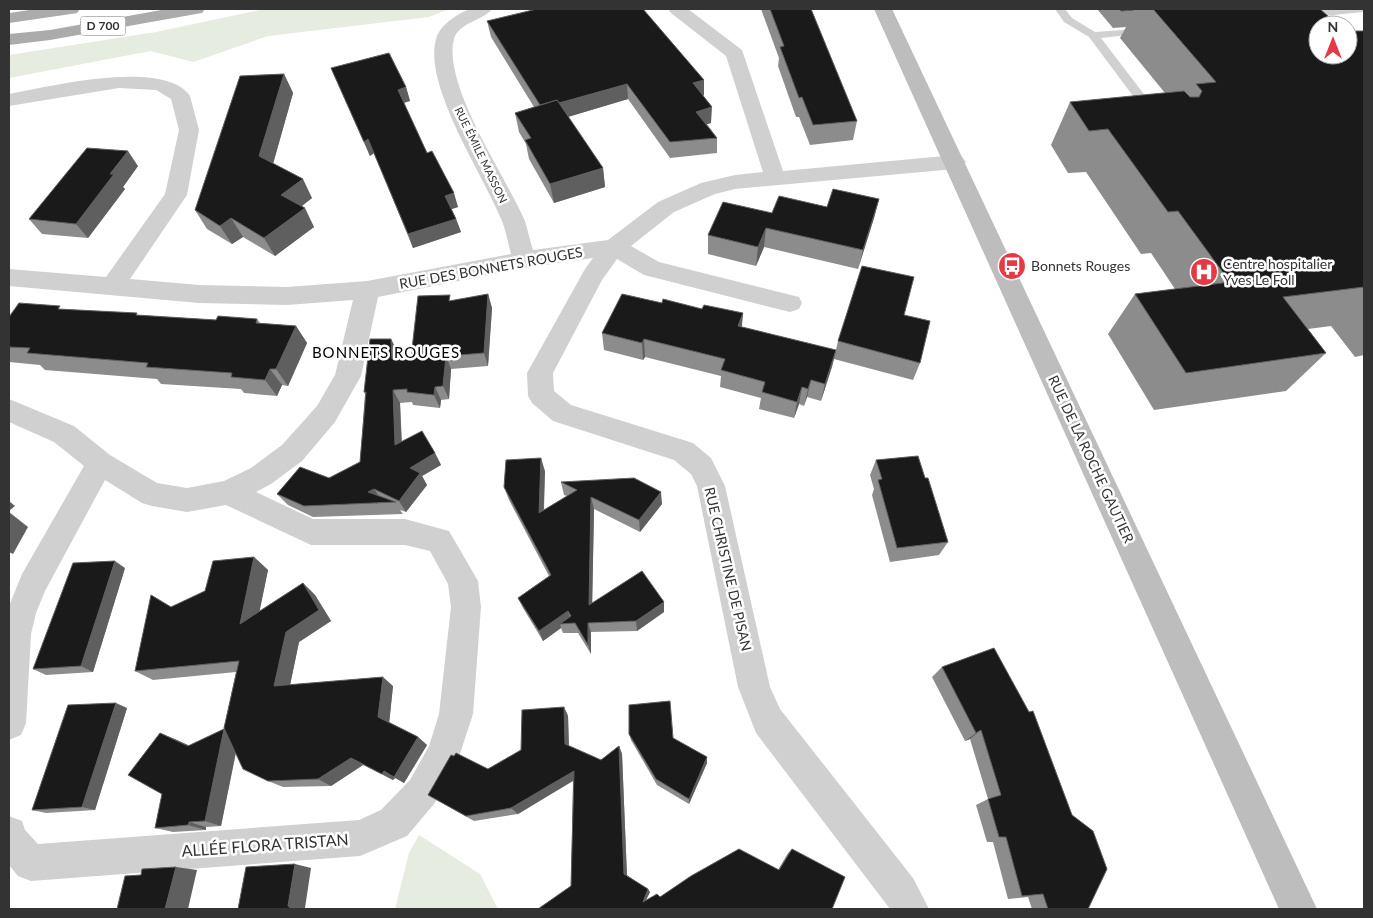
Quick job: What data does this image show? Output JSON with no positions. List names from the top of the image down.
{
  "streets": {
    "main road": ["D 700"],
    "street": [
      "RUE ÉMILE MASSON",
      "RUE DES BONNETS ROUGES",
      "RUE DE LA ROCHE GAUTIER",
      "RUE CHRISTINE DE PISAN",
      "ALLÉE FLORA TRISTAN"
    ]
  },
  "crossings": [
    ["RUE ÉMILE MASSON", "RUE DES BONNETS ROUGES"],
    ["RUE DES BONNETS ROUGES", "RUE DE LA ROCHE GAUTIER"],
    ["RUE DES BONNETS ROUGES", "RUE CHRISTINE DE PISAN"]
  ],
  "districts": ["BONNETS ROUGES"],
  "places": {
    "bus stop": ["Bonnets Rouges"],
    "hospital": ["Centre hospitalier Yves Le Foll"]
  },
  "north": "top"
}
